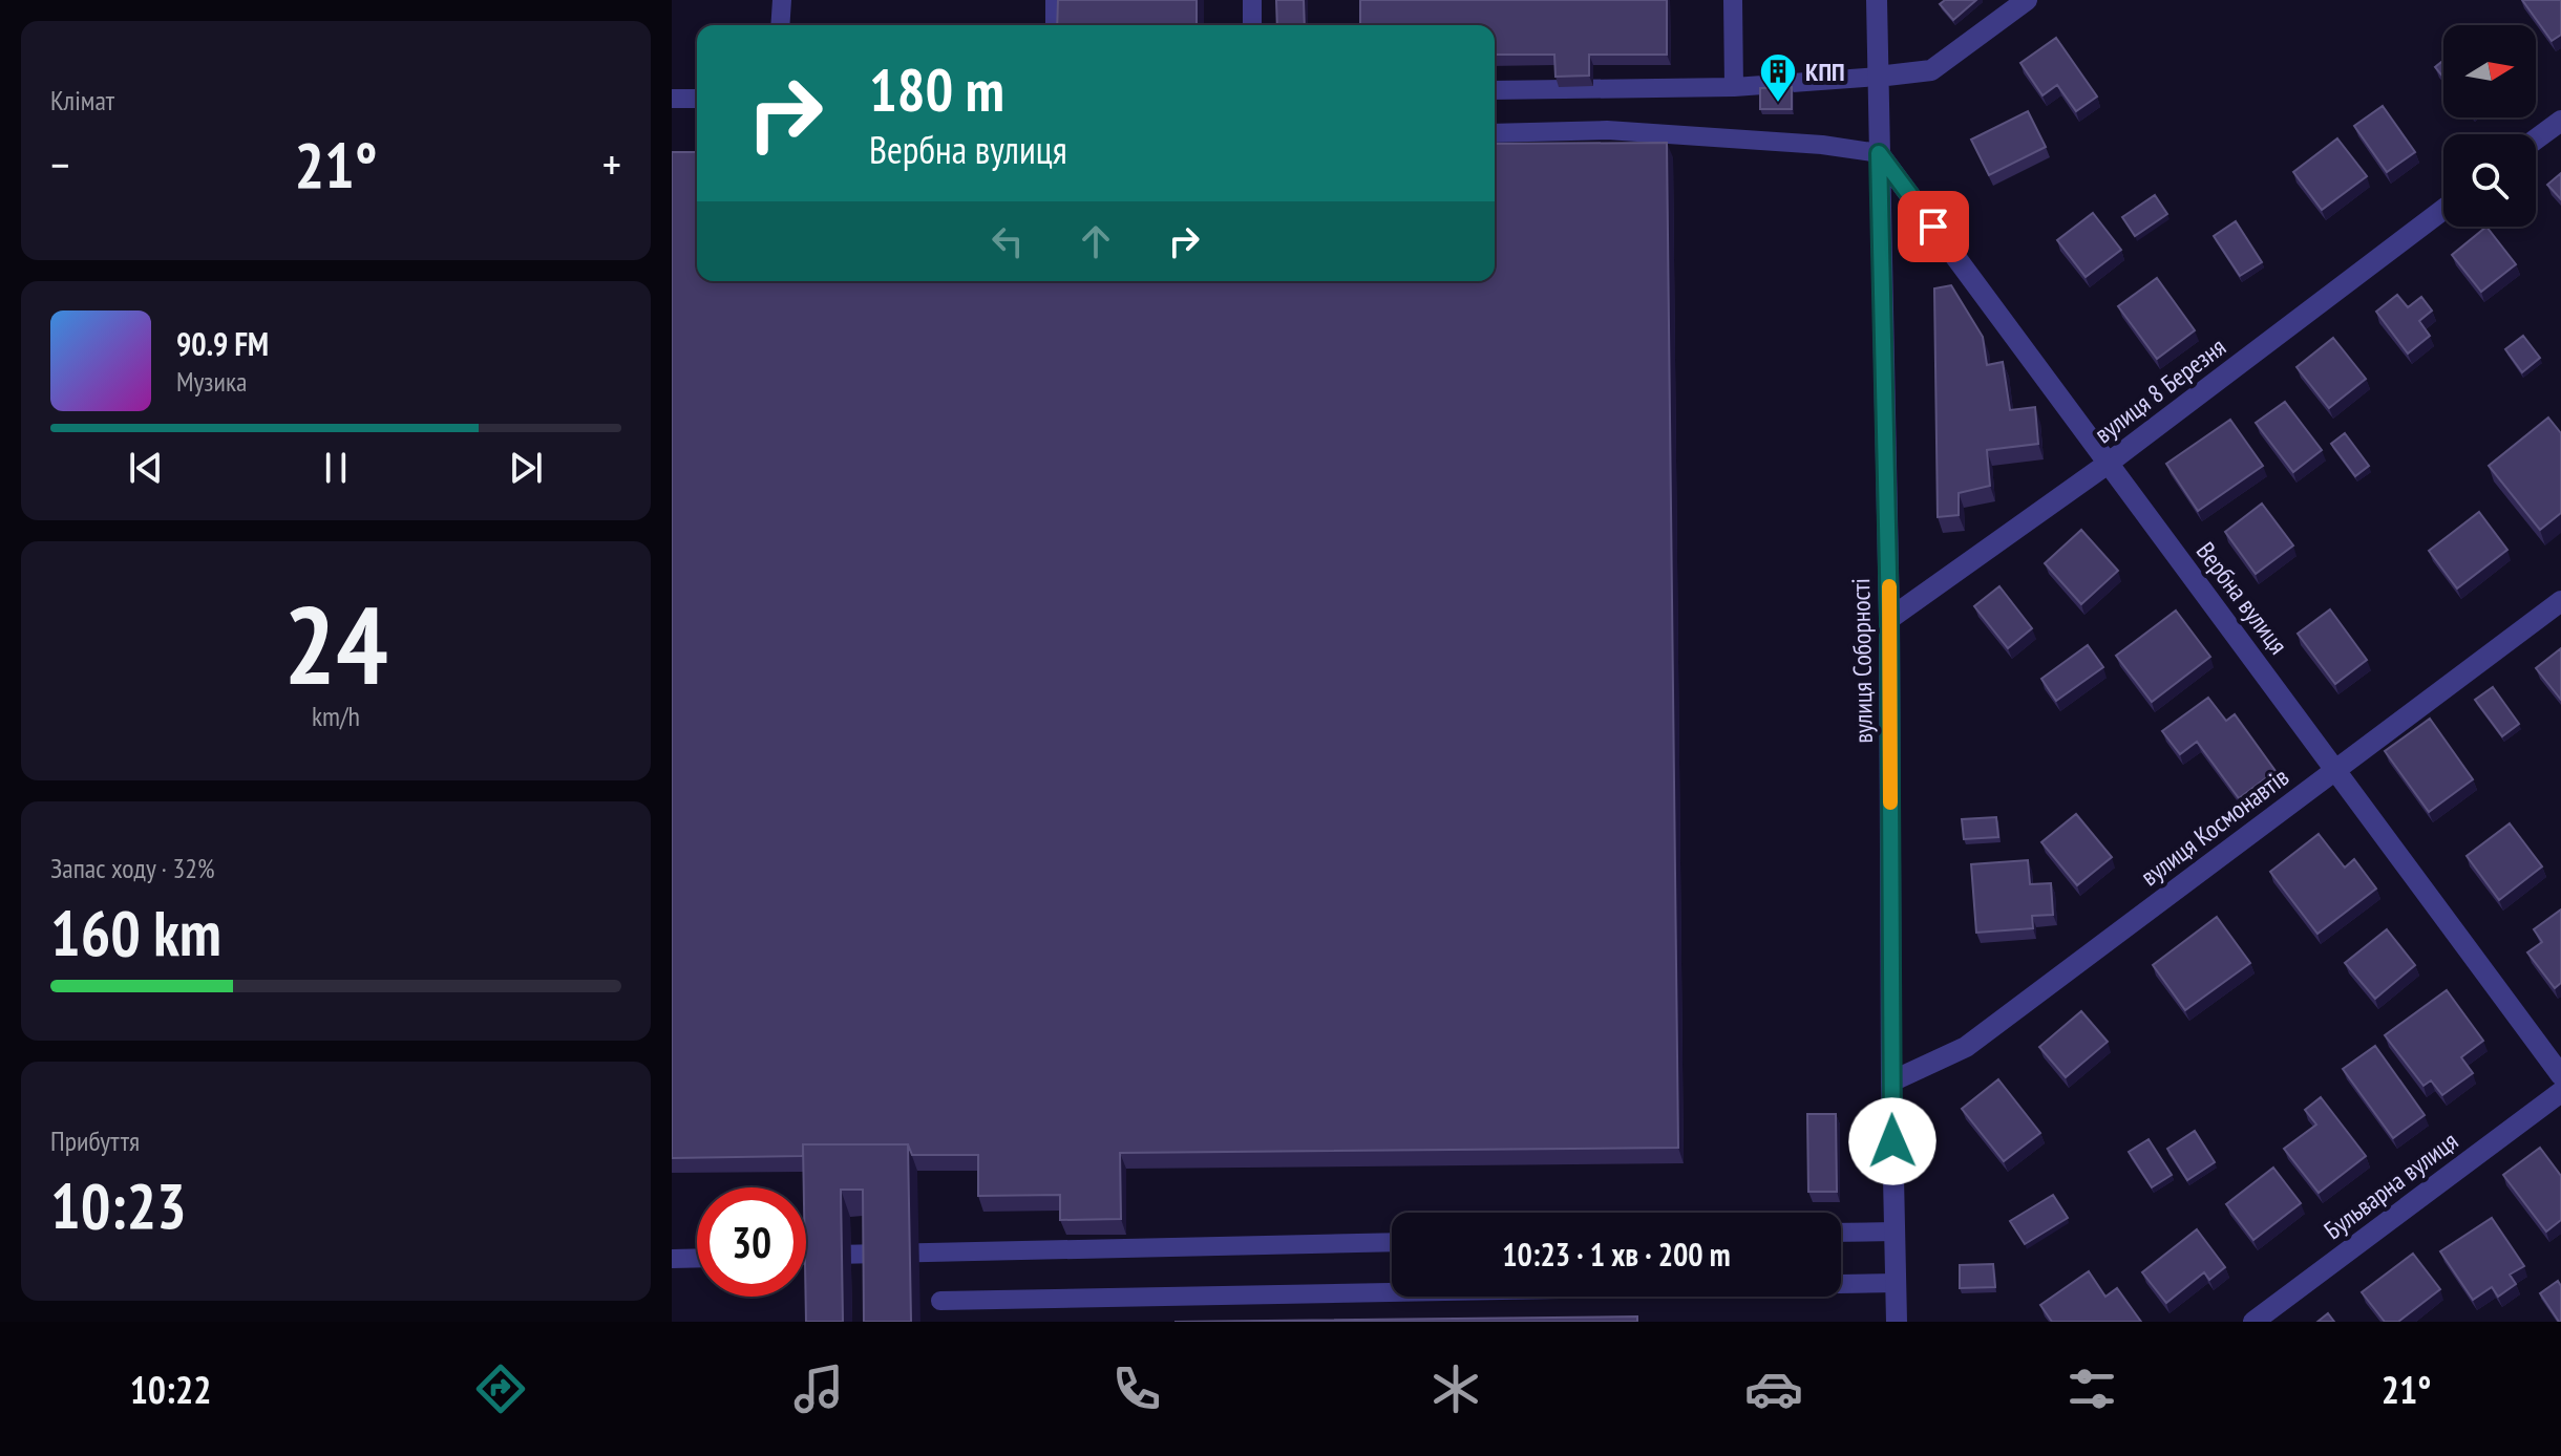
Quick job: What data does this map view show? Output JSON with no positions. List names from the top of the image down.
{
  "streets": {
    "street": [
      "вулиця 8 Березня",
      "Вербна вулиця",
      "вулиця Соборності",
      "вулиця Космонавтів",
      "Бульварна вулиця"
    ]
  },
  "crossings": [
    ["вулиця 8 Березня", "Вербна вулиця"],
    ["вулиця 8 Березня", "вулиця Соборності"],
    ["Вербна вулиця", "вулиця Соборності"],
    ["Вербна вулиця", "вулиця Космонавтів"],
    ["вулиця Соборності", "вулиця Космонавтів"]
  ],
  "places": {
    "building": ["КПП"]
  },
  "north": "right",
  "page": {
    "tile": [
      "Клімат",
      ["24", "km/h"],
      ["Запас ходу · 32%", "160 km"],
      ["Прибуття", "10:23"]
    ],
    "turn": ["180 m", "Вербна вулиця"],
    "heat": ["−", "21°", "+"],
    "song": ["90.9 FM", "Музика"],
    "limit": "30",
    "trip": "10:23 · 1 хв · 200 m",
    "tabs": ["10:22", "21°"]
  }
}
